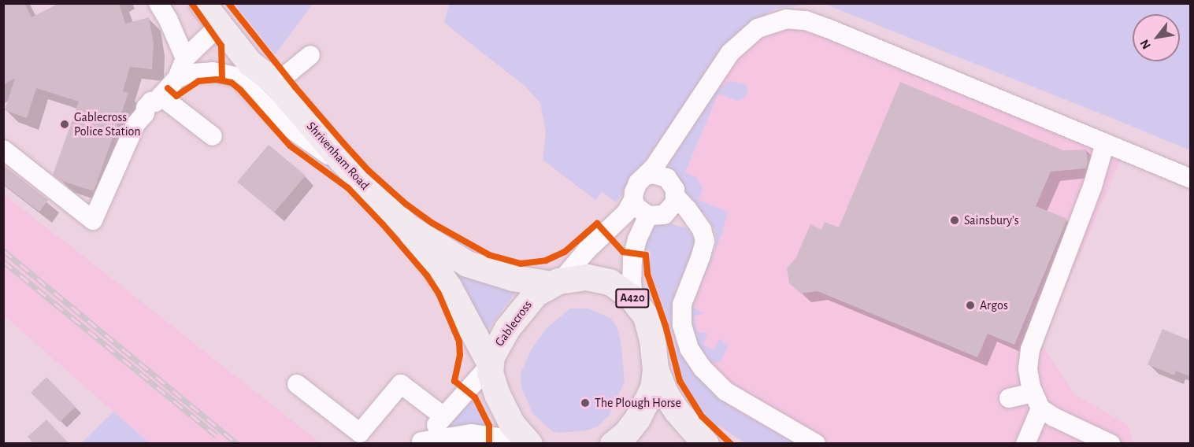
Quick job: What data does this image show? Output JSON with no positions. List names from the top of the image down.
{
  "streets": {
    "highway": ["Shrivenham Road", "A420", "Gablecross"]
  },
  "crossings": [
    ["Shrivenham Road", "A420"],
    ["Shrivenham Road", "Gablecross"],
    ["A420", "Gablecross"]
  ],
  "places": [
    "Gablecross Police Station",
    "Sainsbury's",
    "Argos",
    "The Plough Horse"
  ],
  "north": "bottom left"
}
